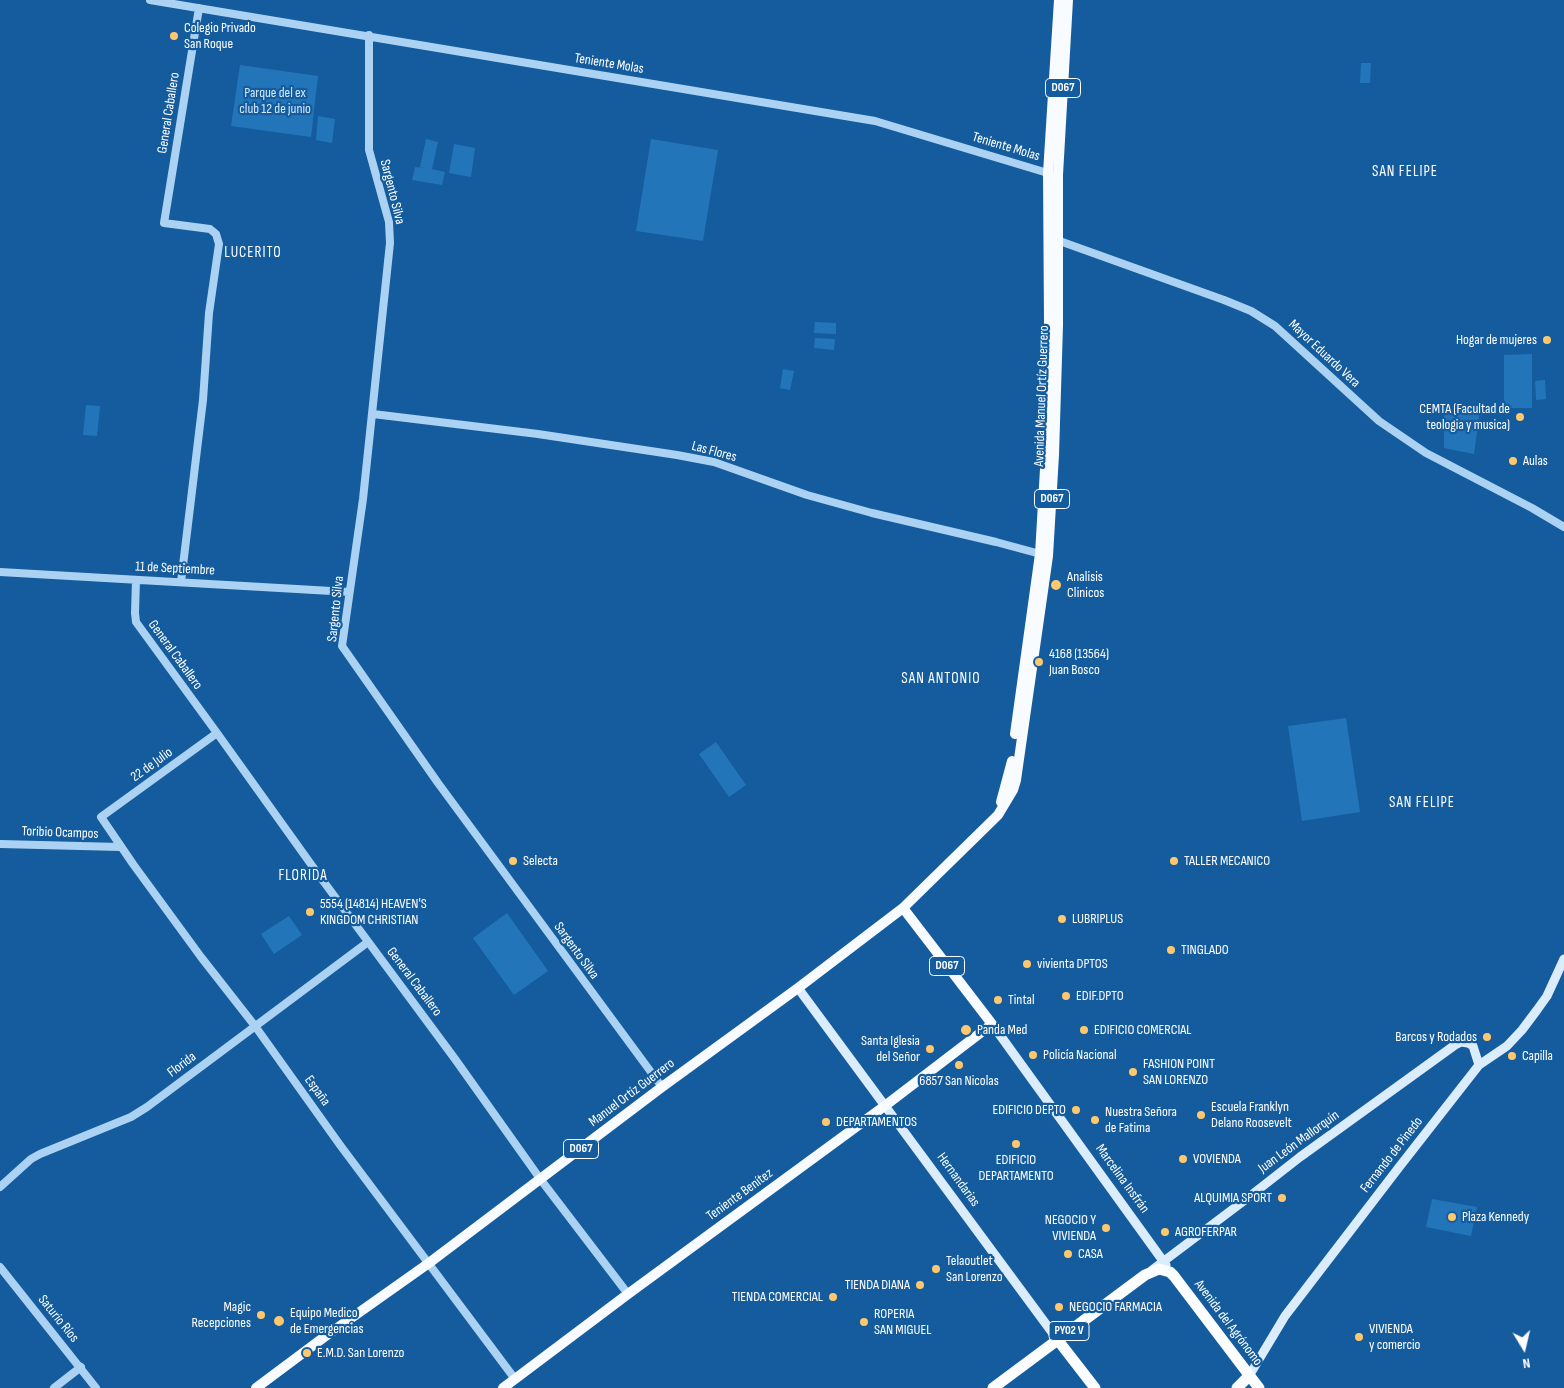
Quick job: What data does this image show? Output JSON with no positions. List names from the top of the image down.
{
  "streets": {
    "highway": ["Hernandarias", "Avenida del Agrónomo", "PY02 V"],
    "main road": [
      "D067",
      "Avenida Manuel Ortíz Guerrero",
      "Manuel Ortíz Guerrero",
      "Juan León Mallorquín",
      "Fernando de Pinedo",
      "Marcelina Insfrán",
      "Teniente Benítez"
    ],
    "street": [
      "Teniente Molas",
      "General Caballero",
      "Sargento Silva",
      "Mayor Eduardo Vera",
      "Las Flores",
      "11 de Septiembre",
      "22 de Julio",
      "Toribio Ocampos",
      "Florida",
      "España",
      "Saturio Ríos"
    ]
  },
  "crossings": [
    ["Teniente Molas", "General Caballero"],
    ["Teniente Molas", "Sargento Silva"],
    ["Teniente Molas", "Avenida Manuel Ortíz Guerrero"],
    ["General Caballero", "11 de Septiembre"],
    ["General Caballero", "22 de Julio"],
    ["General Caballero", "Florida"],
    ["General Caballero", "Manuel Ortíz Guerrero"],
    ["General Caballero", "Teniente Benítez"],
    ["Sargento Silva", "Las Flores"],
    ["Sargento Silva", "11 de Septiembre"],
    ["Sargento Silva", "Manuel Ortíz Guerrero"],
    ["Mayor Eduardo Vera", "Avenida Manuel Ortíz Guerrero"],
    ["Avenida Manuel Ortíz Guerrero", "Las Flores"],
    ["Avenida Manuel Ortíz Guerrero", "Manuel Ortíz Guerrero"],
    ["Avenida Manuel Ortíz Guerrero", "Marcelina Insfrán"],
    ["22 de Julio", "España"],
    ["Toribio Ocampos", "España"],
    ["Florida", "España"],
    ["España", "Manuel Ortíz Guerrero"],
    ["España", "Teniente Benítez"],
    ["Manuel Ortíz Guerrero", "Marcelina Insfrán"],
    ["Manuel Ortíz Guerrero", "Hernandarias"],
    ["Juan León Mallorquín", "Fernando de Pinedo"],
    ["Juan León Mallorquín", "Marcelina Insfrán"],
    ["Juan León Mallorquín", "PY02 V"],
    ["Fernando de Pinedo", "Avenida del Agrónomo"],
    ["Marcelina Insfrán", "Teniente Benítez"],
    ["Marcelina Insfrán", "Avenida del Agrónomo"],
    ["Marcelina Insfrán", "PY02 V"],
    ["Hernandarias", "Teniente Benítez"],
    ["Hernandarias", "PY02 V"],
    ["Avenida del Agrónomo", "PY02 V"]
  ],
  "districts": [
    "SAN FELIPE",
    "LUCERITO",
    "SAN ANTONIO",
    "SAN FELIPE",
    "FLORIDA"
  ],
  "parks": ["Parque del ex club 12 de junio"],
  "places": [
    "Colegio Privado San Roque",
    "Hogar de mujeres",
    "CEMTA (Facultad de teologia y musica)",
    "Aulas",
    "Analisis Clinicos",
    "4168 (13564) Juan Bosco",
    "Selecta",
    "TALLER MECANICO",
    "5554 (14814) HEAVEN'S KINGDOM CHRISTIAN",
    "LUBRIPLUS",
    "TINGLADO",
    "vivienta DPTOS",
    "EDIF.DPTO",
    "Tintal",
    "Panda Med",
    "EDIFICIO COMERCIAL",
    "Barcos y Rodados",
    "Santa Iglesia del Señor",
    "Policía Nacional",
    "Capilla",
    "6857 San Nicolas",
    "FASHION POINT SAN LORENZO",
    "EDIFICIO DEPTO",
    "Escuela Franklyn Delano Roosevelt",
    "Nuestra Señora de Fatima",
    "DEPARTAMENTOS",
    "EDIFICIO DEPARTAMENTO",
    "VOVIENDA",
    "ALQUIMIA SPORT",
    "Plaza Kennedy",
    "NEGOCIO Y VIVIENDA",
    "AGROFERPAR",
    "CASA",
    "Telaoutlet San Lorenzo",
    "TIENDA DIANA",
    "TIENDA COMERCIAL",
    "NEGOCIO FARMACIA",
    "Magic Recepciones",
    "Equipo Medico de Emergencias",
    "ROPERIA SAN MIGUEL",
    "VIVIENDA y comercio",
    "E.M.D. San Lorenzo"
  ],
  "north": "bottom"
}
